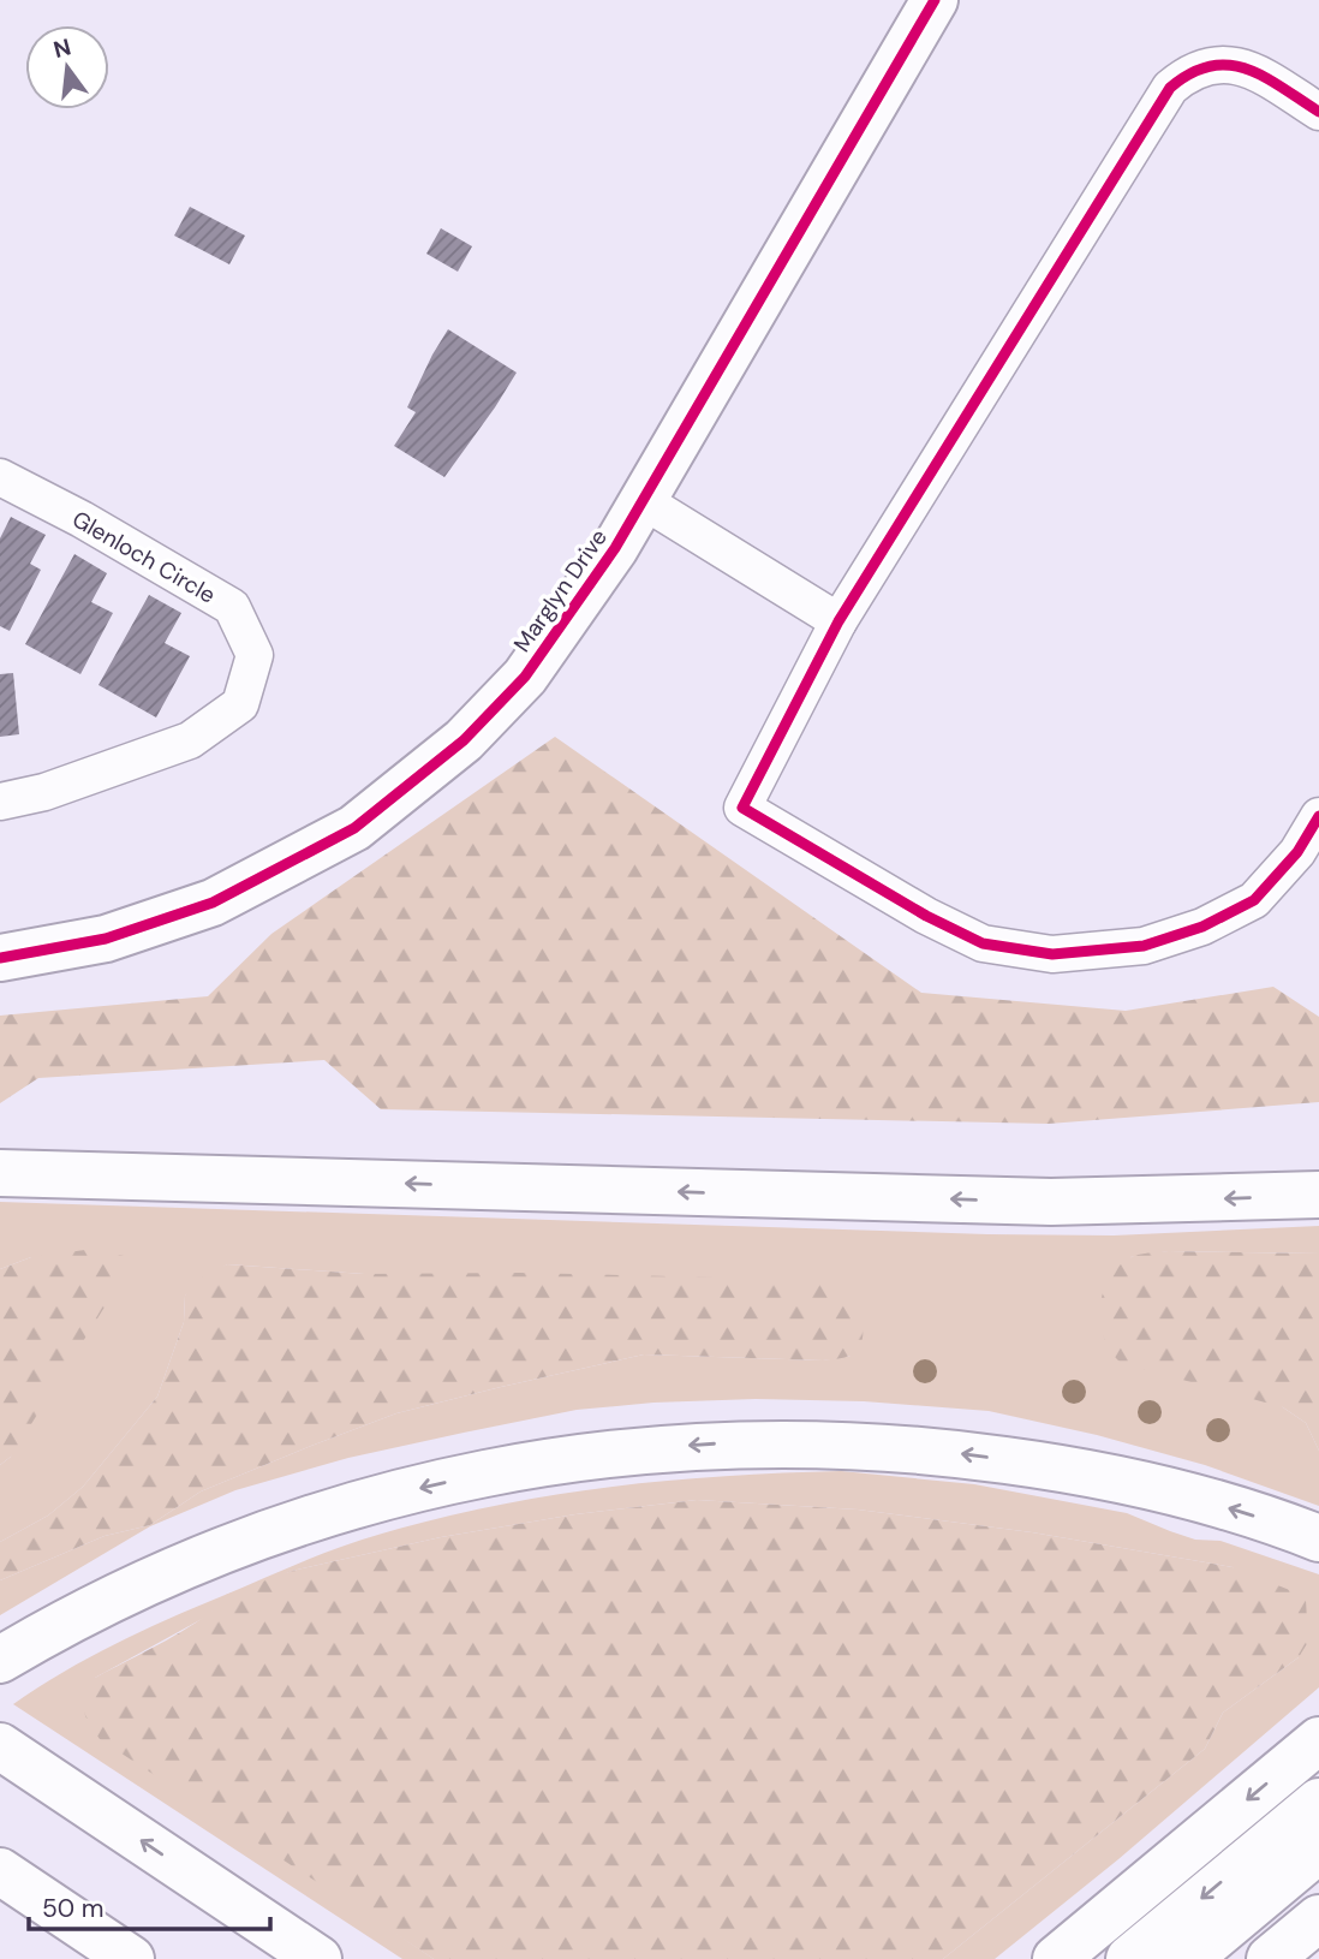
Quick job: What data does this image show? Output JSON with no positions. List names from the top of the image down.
{
  "streets": {
    "main road": ["Marglyn Drive"],
    "street": ["Glenloch Circle"]
  },
  "scale_bar": "50 m",
  "north": "top"
}
